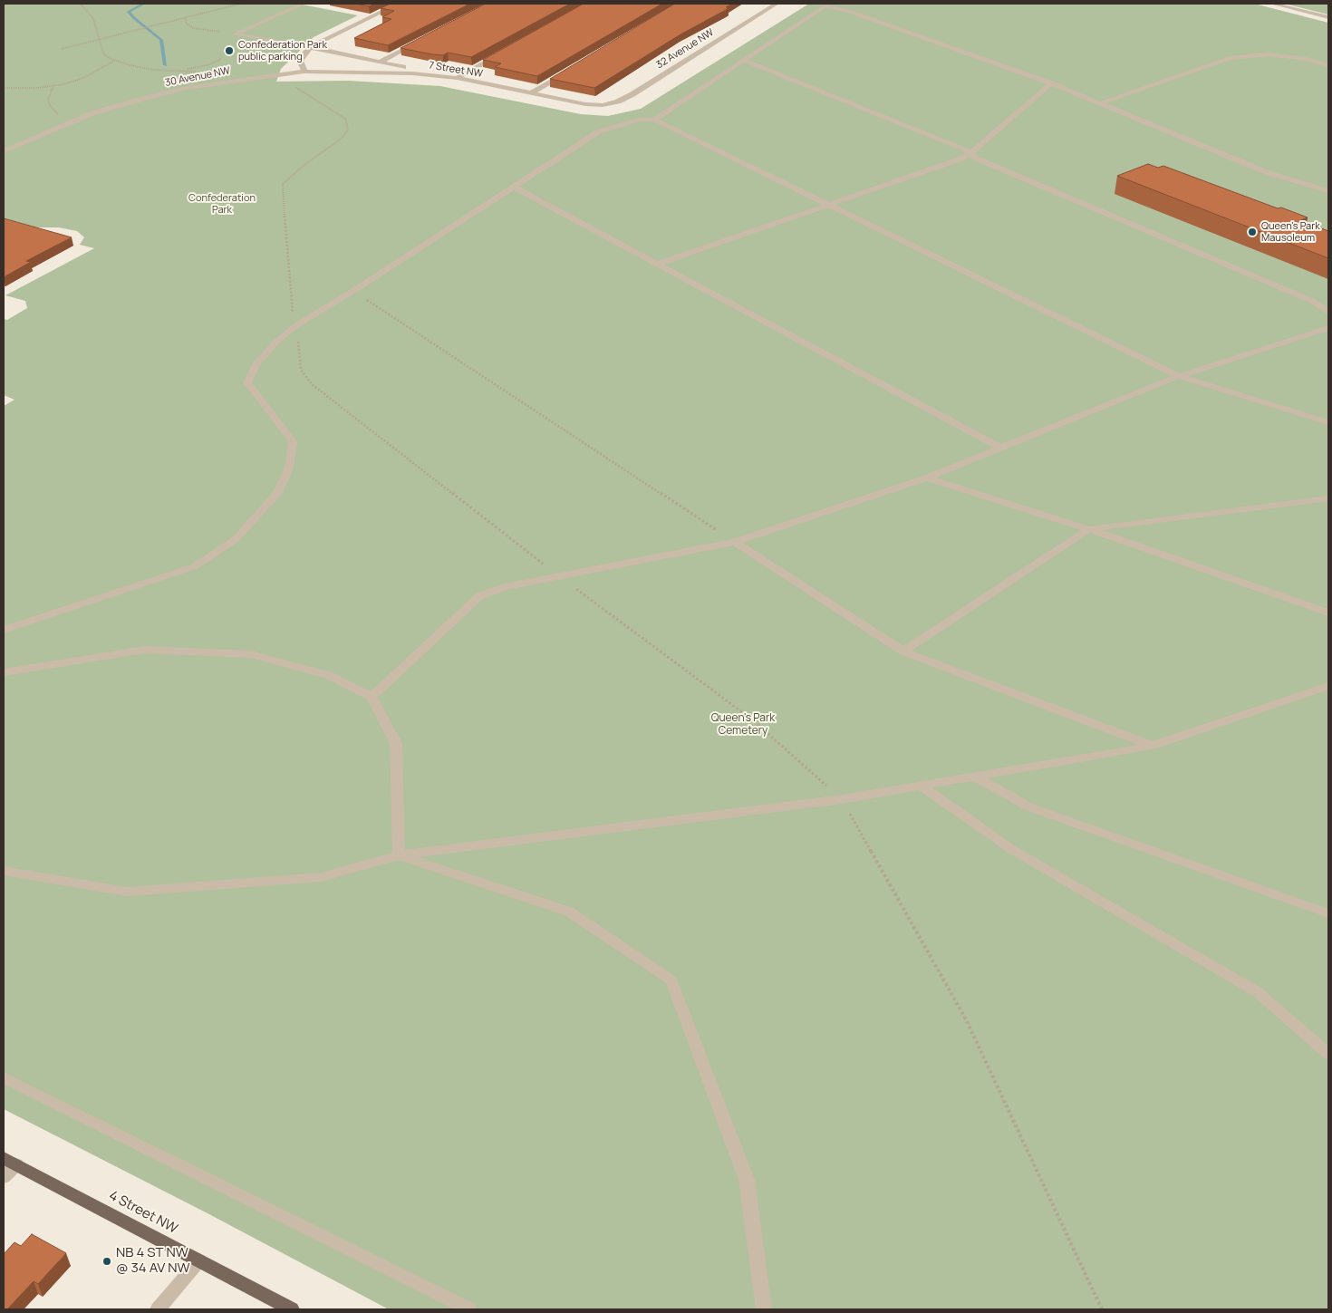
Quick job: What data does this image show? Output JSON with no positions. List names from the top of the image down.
{
  "streets": {
    "main road": ["4 Street NW"],
    "street": ["32 Avenue NW", "7 Street NW", "30 Avenue NW"]
  },
  "crossings": [
    ["32 Avenue NW", "7 Street NW"],
    ["7 Street NW", "30 Avenue NW"]
  ],
  "parks": ["Confederation Park", "Queen's Park Cemetery"],
  "places": ["Confederation Park public parking", "Queen's Park Mausoleum", "NB 4 ST NW @ 34 AV NW"]
}
